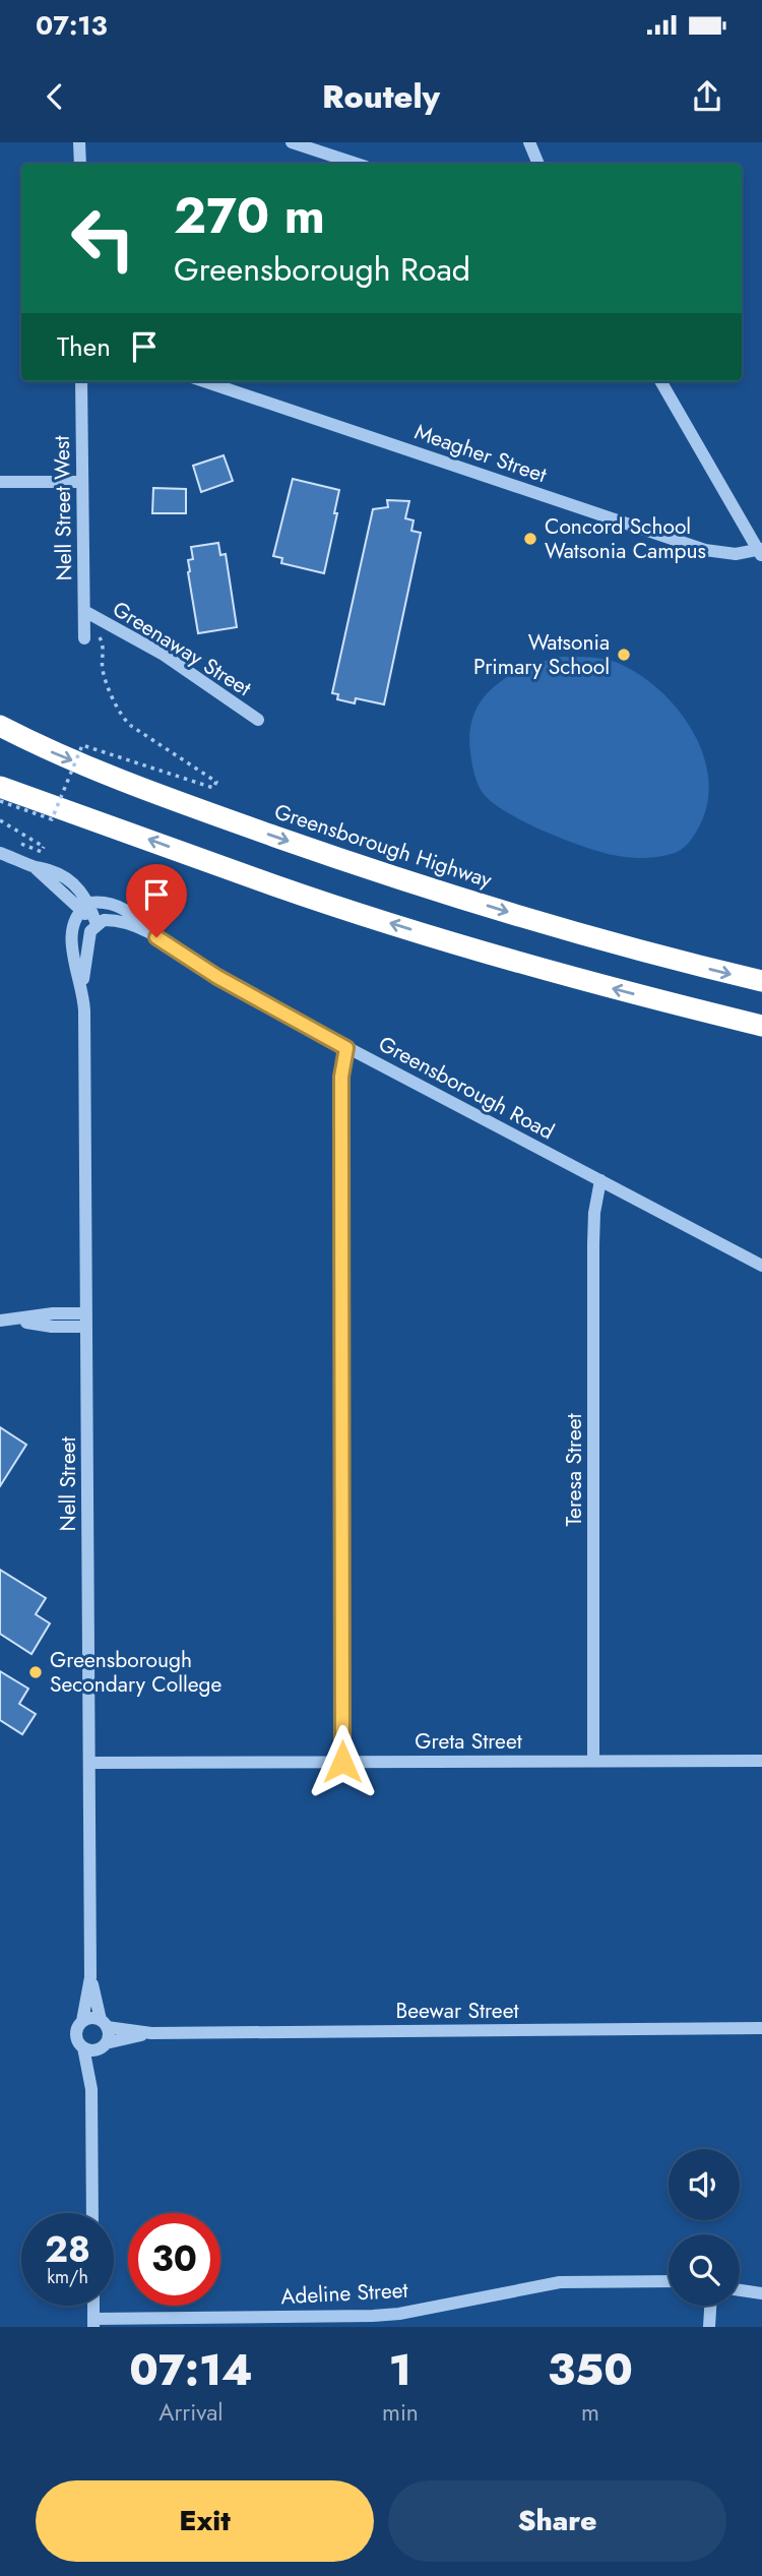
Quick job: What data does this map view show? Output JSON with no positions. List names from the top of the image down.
{
  "streets": {
    "highway": ["Greensborough Highway"],
    "street": [
      "Meagher Street",
      "Nell Street West",
      "Greenaway Street",
      "Greensborough Road",
      "Teresa Street",
      "Nell Street",
      "Greta Street",
      "Beewar Street",
      "Adeline Street"
    ]
  },
  "crossings": [
    ["Nell Street West", "Greenaway Street"],
    ["Greensborough Road", "Teresa Street"],
    ["Greensborough Road", "Nell Street"],
    ["Teresa Street", "Greta Street"],
    ["Nell Street", "Greta Street"],
    ["Nell Street", "Beewar Street"]
  ],
  "places": ["Concord School Watsonia Campus", "Watsonia Primary School", "Greensborough Secondary College"],
  "page": {
    "status": "07:13",
    "header": "Routely",
    "turn": ["270 m", "Greensborough Road"],
    "then": "Then",
    "speed": "28 km/h",
    "limit": "30",
    "eta": [
      "07:14",
      "Arrival",
      "1",
      "min",
      "350",
      "m"
    ],
    "buttons": ["Exit", "Share"]
  }
}
